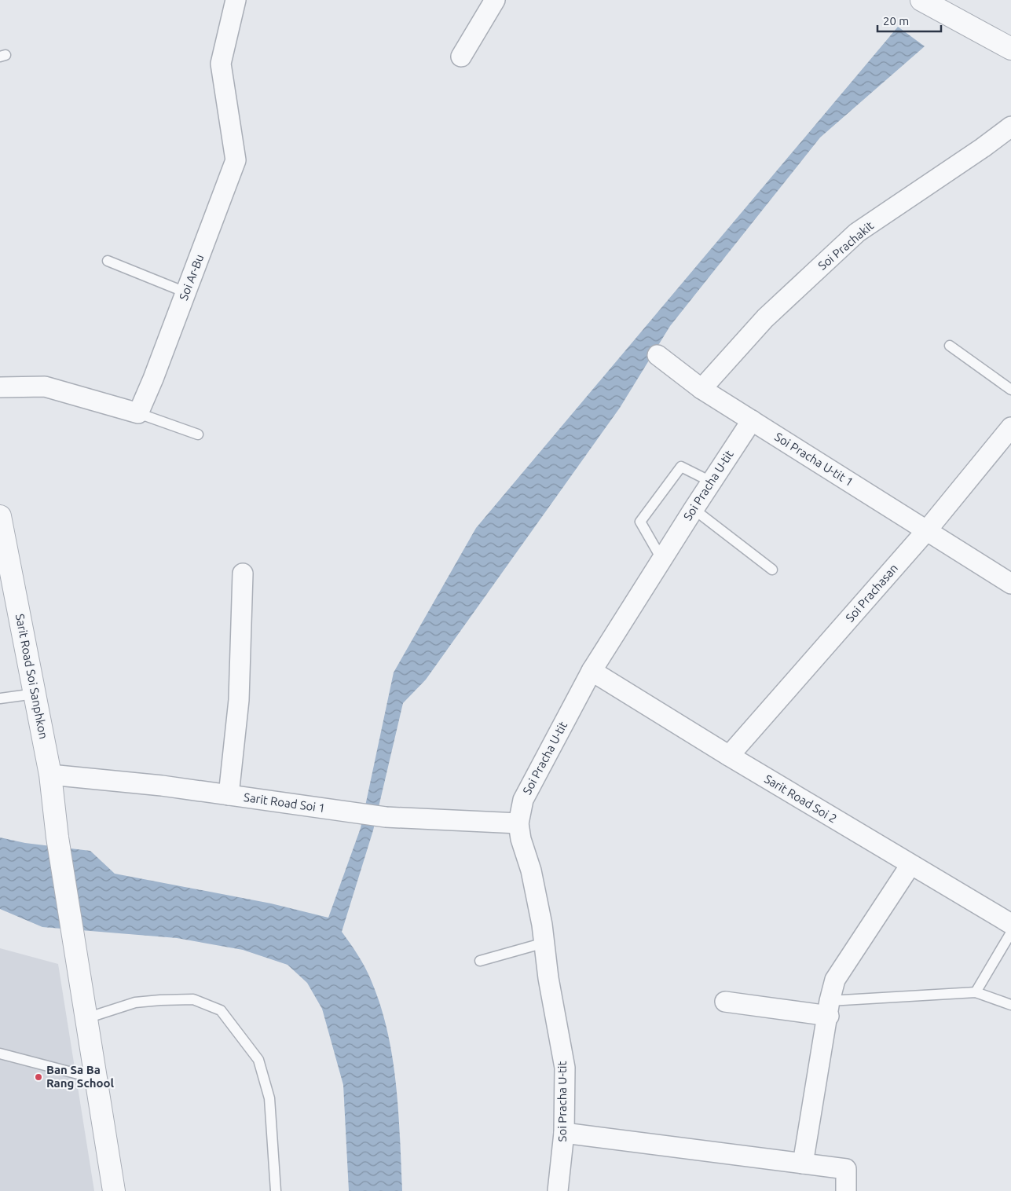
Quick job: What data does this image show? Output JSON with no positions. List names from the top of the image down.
{
  "streets": {
    "street": [
      "Soi Prachakit",
      "Soi Ar-Bu",
      "Soi Pracha U-tit 1",
      "Soi Pracha U-tit",
      "Soi Prachasan",
      "Sarit Road Soi Sanphkon",
      "Sarit Road Soi 2",
      "Sarit Road Soi 1"
    ]
  },
  "crossings": [
    ["Soi Prachakit", "Soi Pracha U-tit 1"],
    ["Soi Pracha U-tit 1", "Soi Pracha U-tit"],
    ["Soi Pracha U-tit 1", "Soi Prachasan"],
    ["Soi Pracha U-tit", "Sarit Road Soi 2"],
    ["Soi Pracha U-tit", "Sarit Road Soi 1"],
    ["Soi Prachasan", "Sarit Road Soi 2"],
    ["Sarit Road Soi Sanphkon", "Sarit Road Soi 1"]
  ],
  "places": ["Ban Sa Ba Rang School"],
  "scale_bar": "20 m"
}
